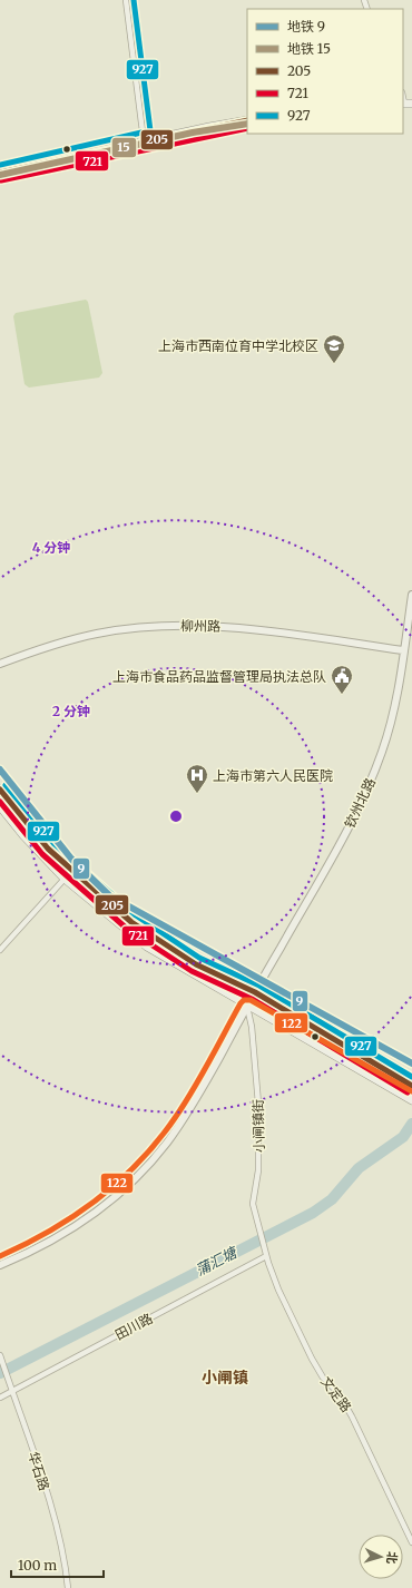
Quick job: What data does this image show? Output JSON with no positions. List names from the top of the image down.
{
  "streets": {
    "street": [
      "柳州路",
      "钦州北路",
      "小闸镇街",
      "田川路",
      "文定路",
      "华石路"
    ]
  },
  "crossings": [
    ["柳州路", "钦州北路"],
    ["钦州北路", "小闸镇街"],
    ["小闸镇街", "文定路"],
    ["田川路", "文定路"],
    ["田川路", "华石路"]
  ],
  "districts": ["小闸镇"],
  "water": ["蒲汇塘"],
  "places": {
    "school or university": ["上海市西南位育中学北校区"],
    "public building": ["上海市食品药品监督管理局执法总队"],
    "hospital": ["上海市第六人民医院"]
  },
  "lines": [
    "transit line 927",
    "transit line 205",
    "metro line 15",
    "transit line 721",
    "metro line 9",
    "transit line 122"
  ],
  "legend": [
    "地铁 9",
    "地铁 15",
    "205",
    "721",
    "927"
  ],
  "scale_bar": "100 m",
  "north": "right",
  "rings": ["4 分钟", "2 分钟"]
}
